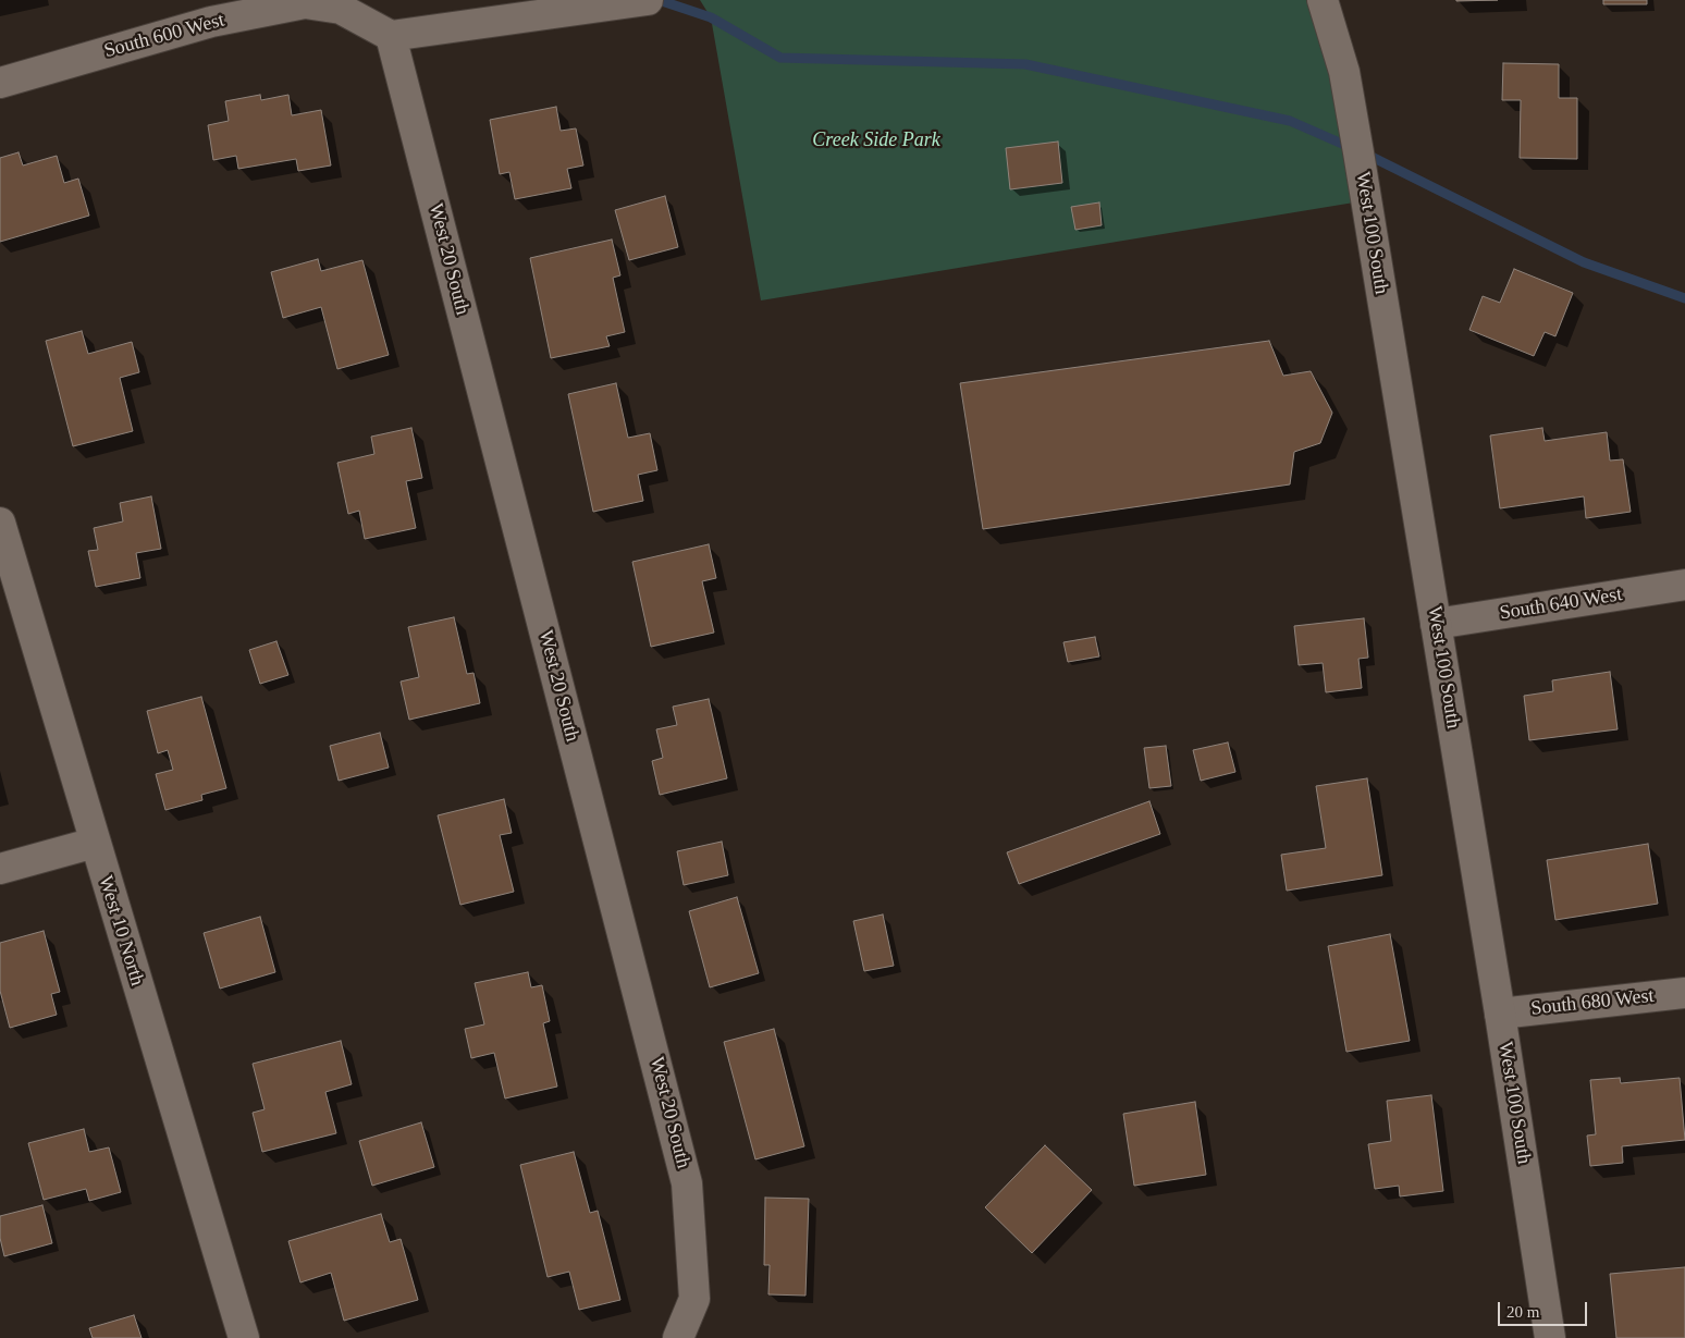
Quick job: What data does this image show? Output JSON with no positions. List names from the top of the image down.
{
  "streets": {
    "street": [
      "South 600 West",
      "West 100 South",
      "West 20 South",
      "South 640 West",
      "West 10 North",
      "South 680 West"
    ]
  },
  "crossings": [
    ["South 600 West", "West 20 South"],
    ["West 100 South", "South 640 West"],
    ["West 100 South", "South 680 West"]
  ],
  "parks": ["Creek Side Park"],
  "scale_bar": "20 m"
}
